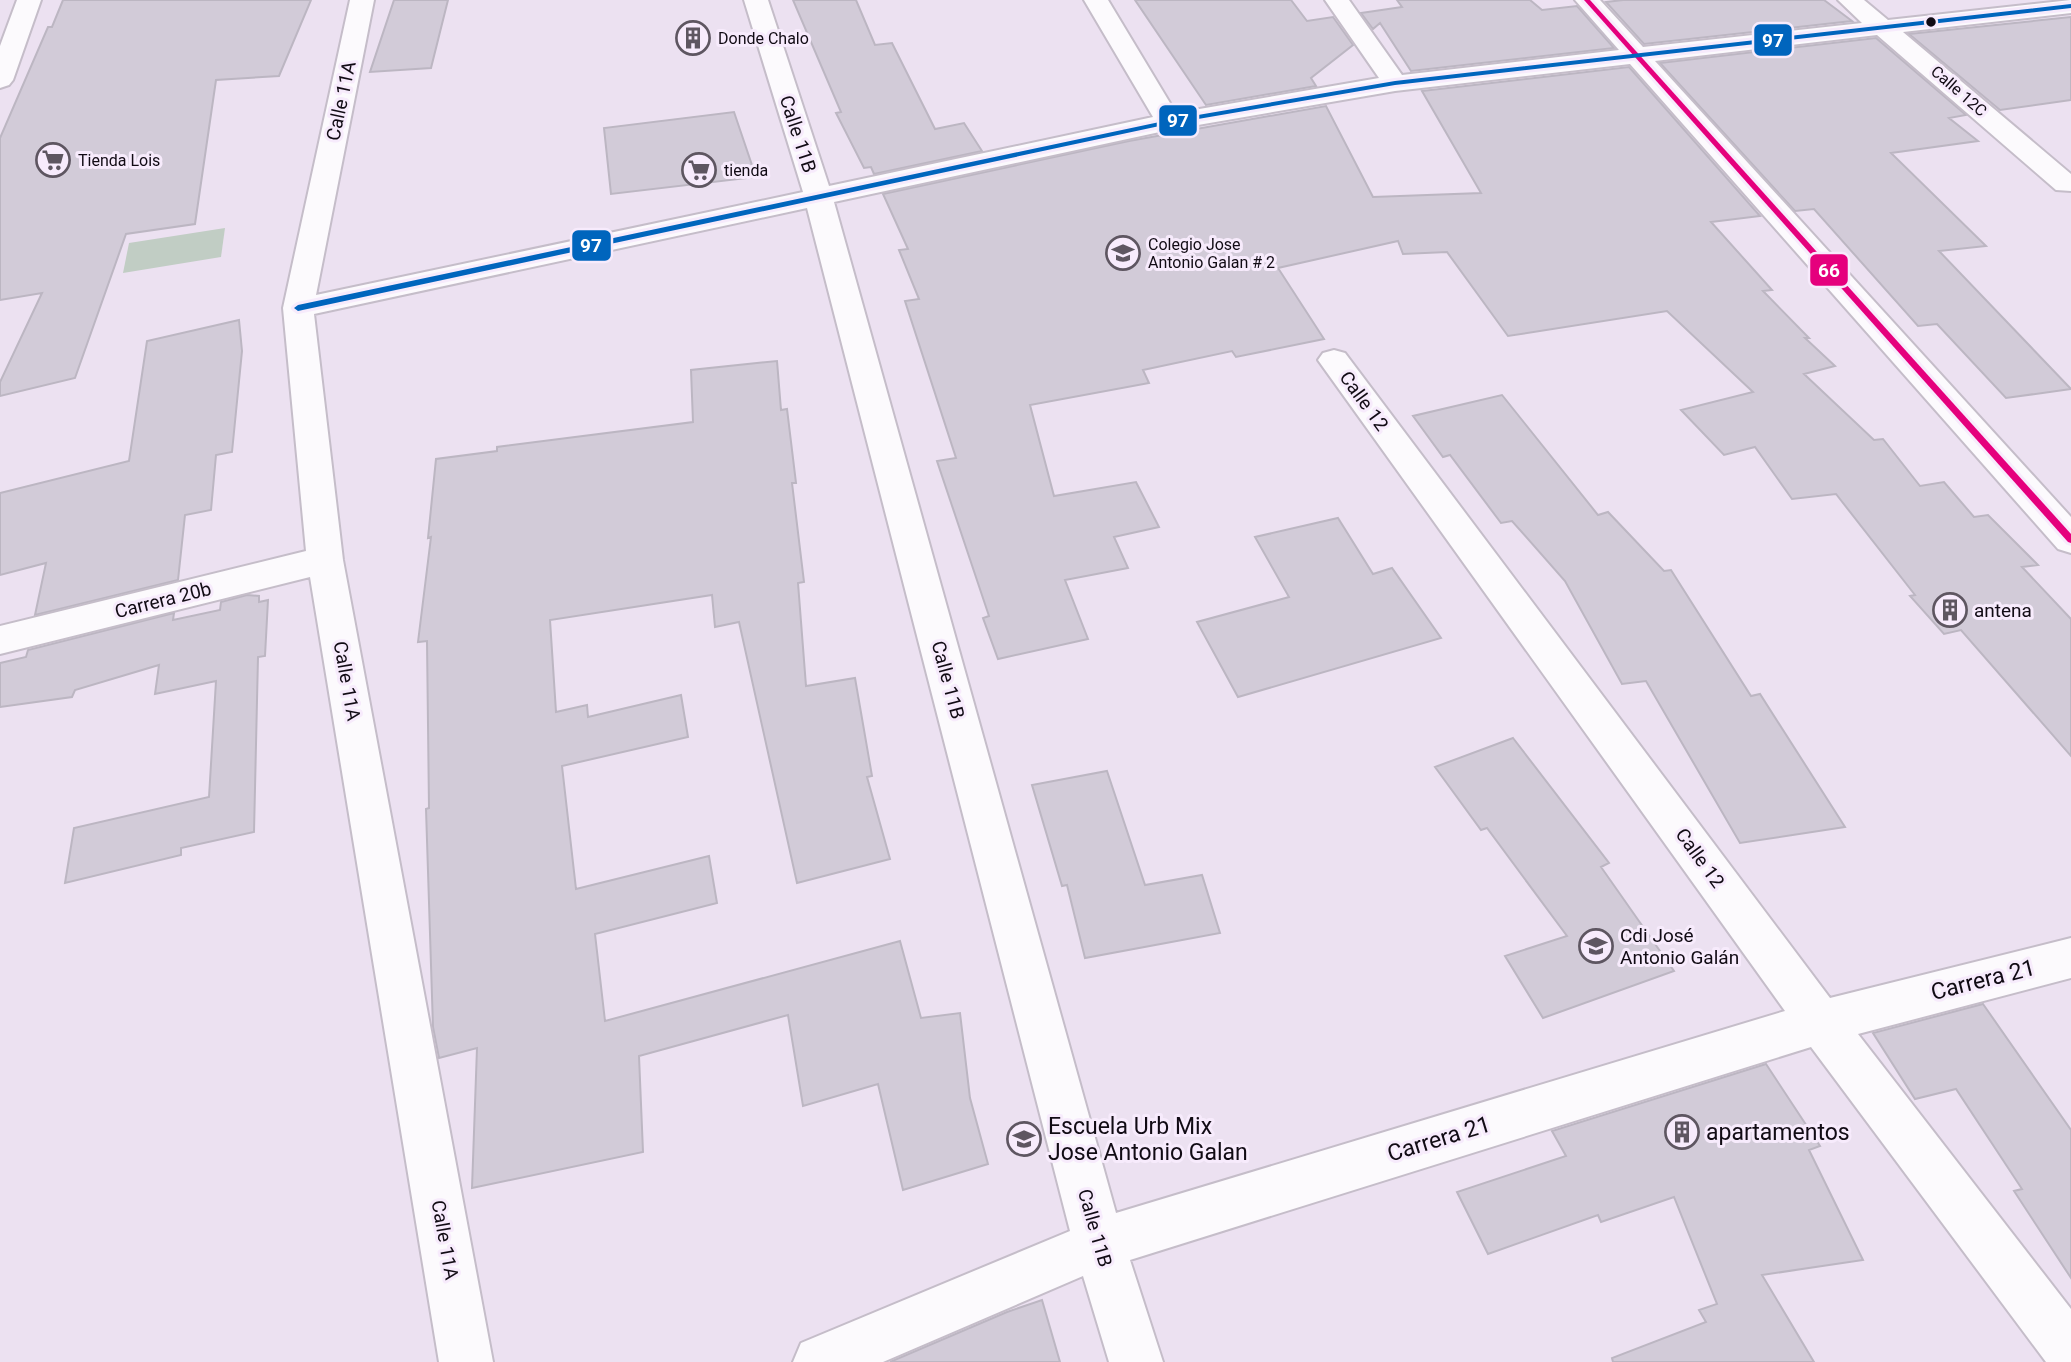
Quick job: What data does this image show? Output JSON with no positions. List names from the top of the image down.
{
  "streets": {
    "street": [
      "Calle 12C",
      "Calle 11A",
      "Calle 11B",
      "Calle 12",
      "Carrera 20b",
      "Carrera 21"
    ]
  },
  "crossings": [
    ["Calle 11A", "Carrera 20b"],
    ["Calle 11B", "Carrera 21"],
    ["Calle 12", "Carrera 21"]
  ],
  "places": {
    "building": ["Donde Chalo", "antena", "apartamentos"],
    "supermarket": ["Tienda Lois", "tienda"],
    "school or university": ["Colegio Jose Antonio Galan # 2", "Cdi José Antonio Galán", "Escuela Urb Mix Jose Antonio Galan"]
  },
  "lines": ["transit line 66", "transit line 97"]
}
